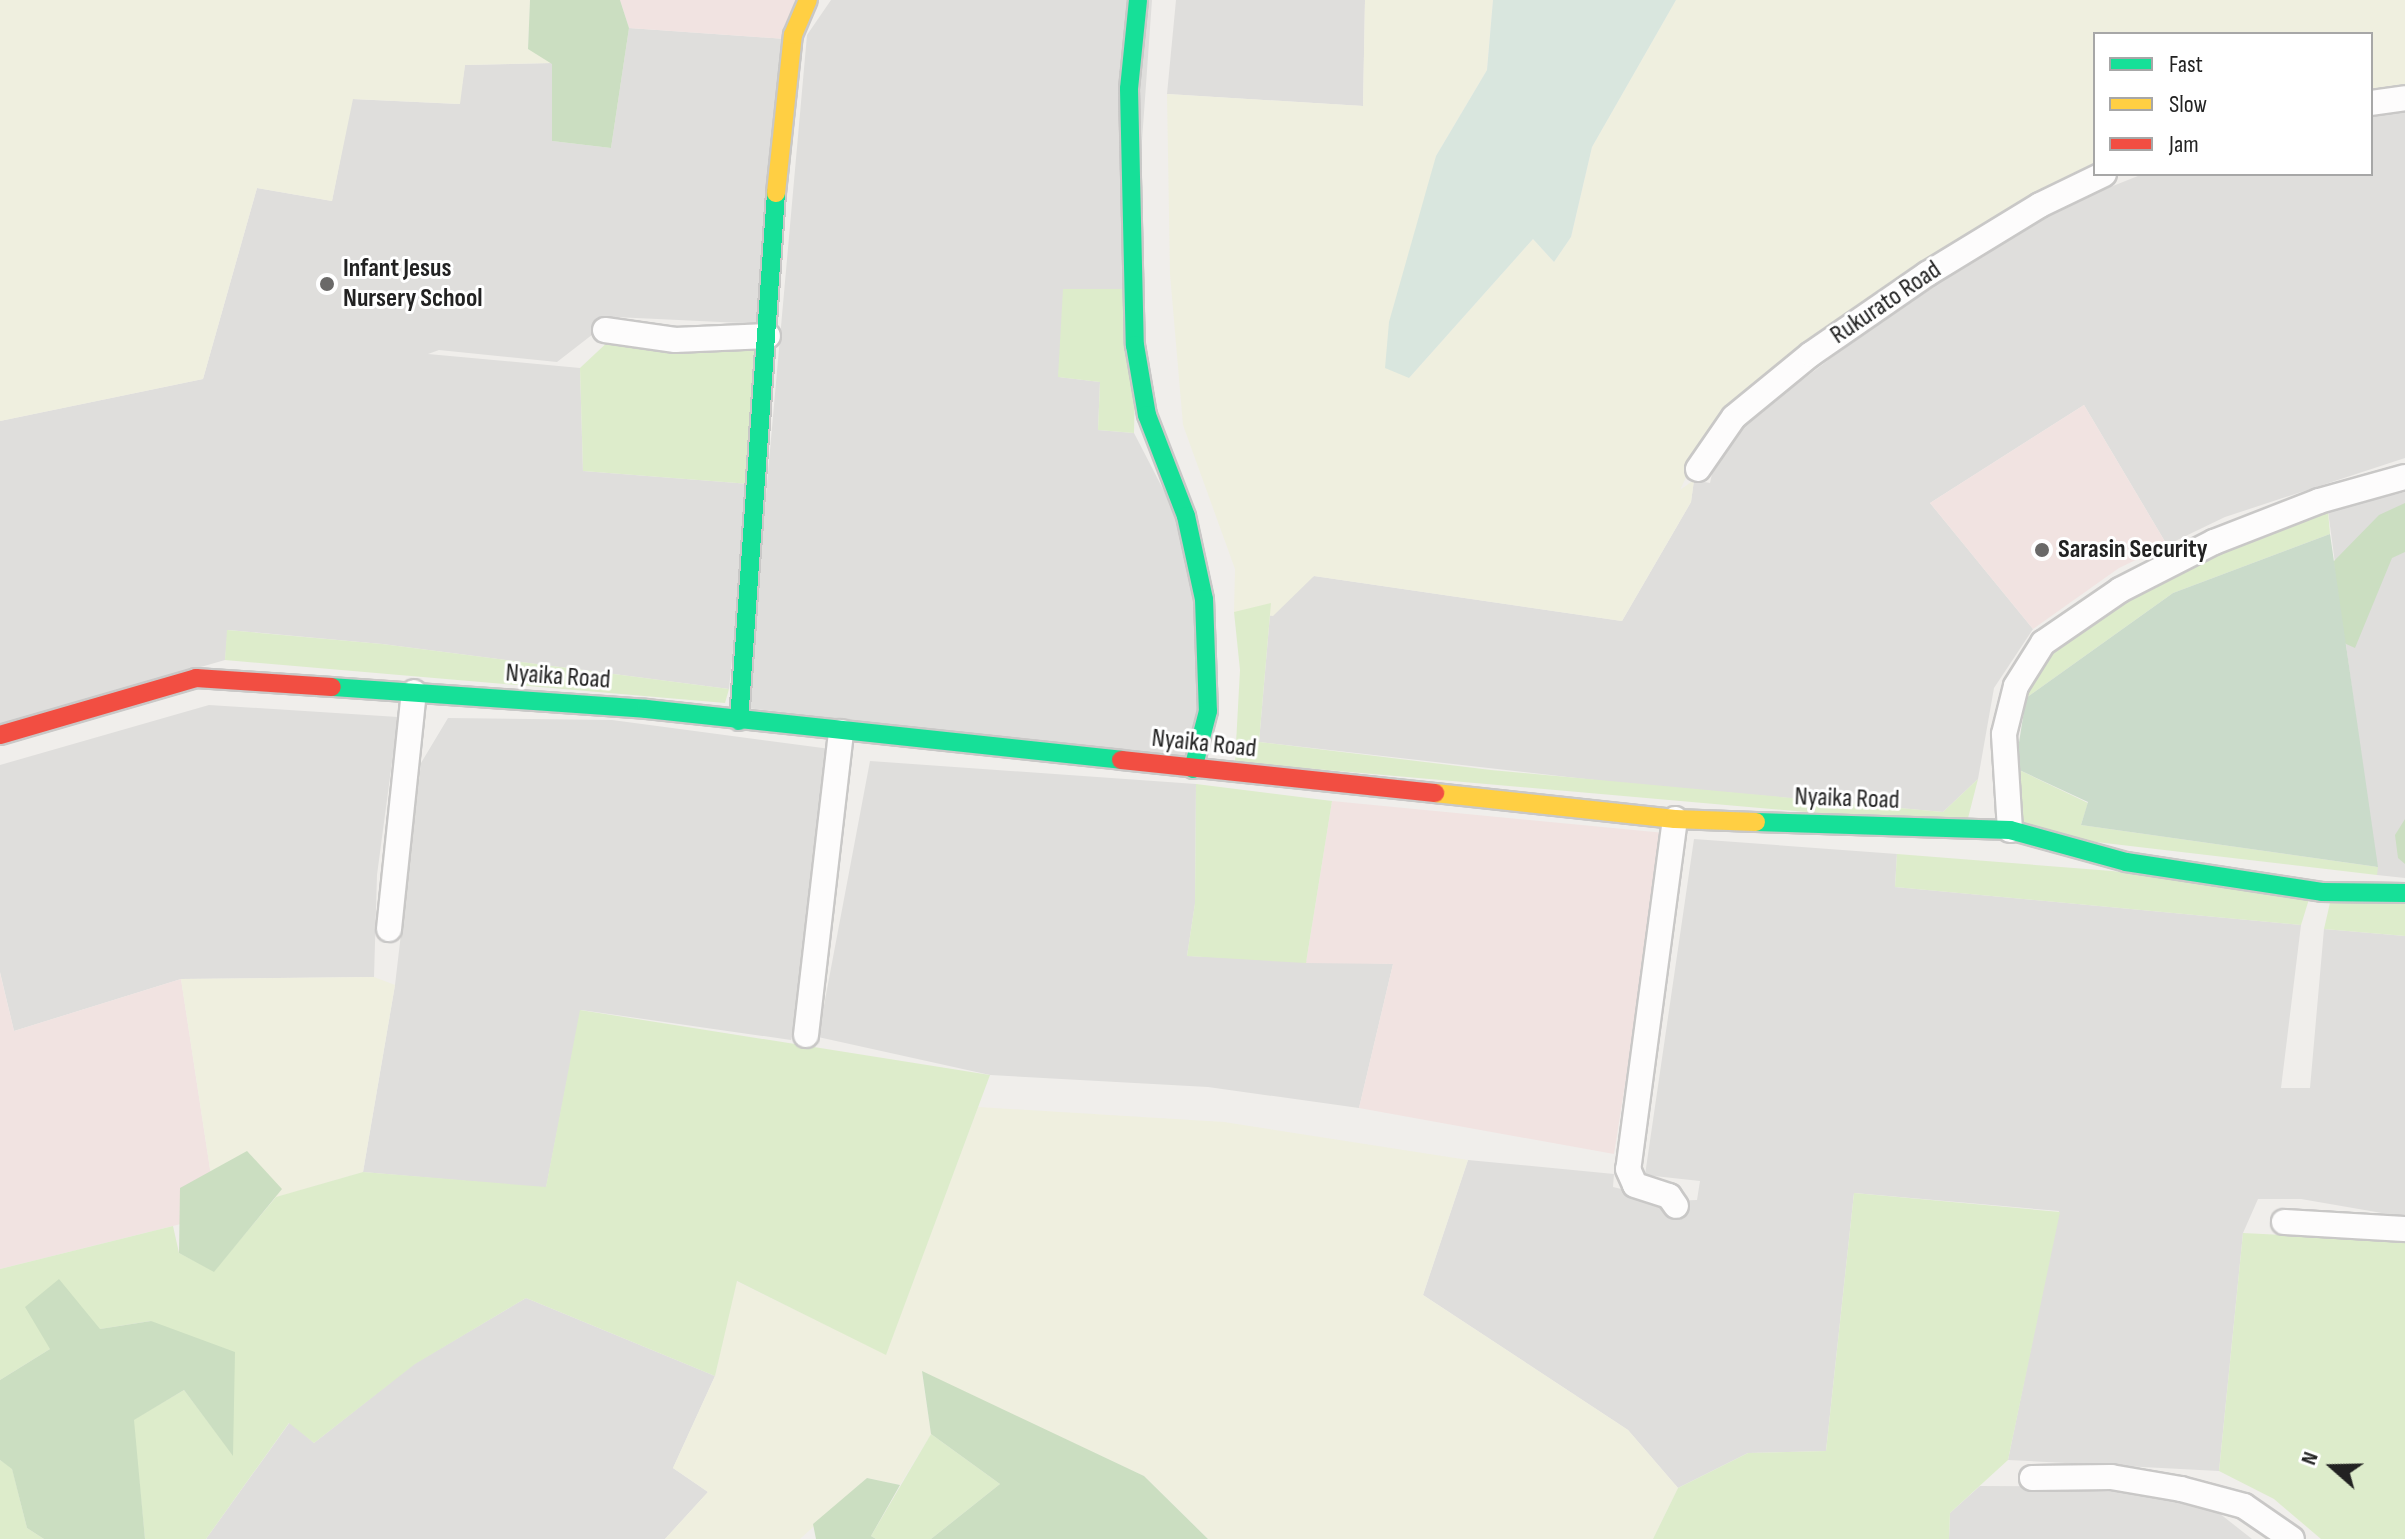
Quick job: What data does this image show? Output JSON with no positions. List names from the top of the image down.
{
  "streets": {
    "street": ["Rukurato Road", "Nyaika Road"]
  },
  "places": ["Infant Jesus Nursery School", "Sarasin Security"],
  "legend": ["Fast", "Slow", "Jam"],
  "north": "left"
}
